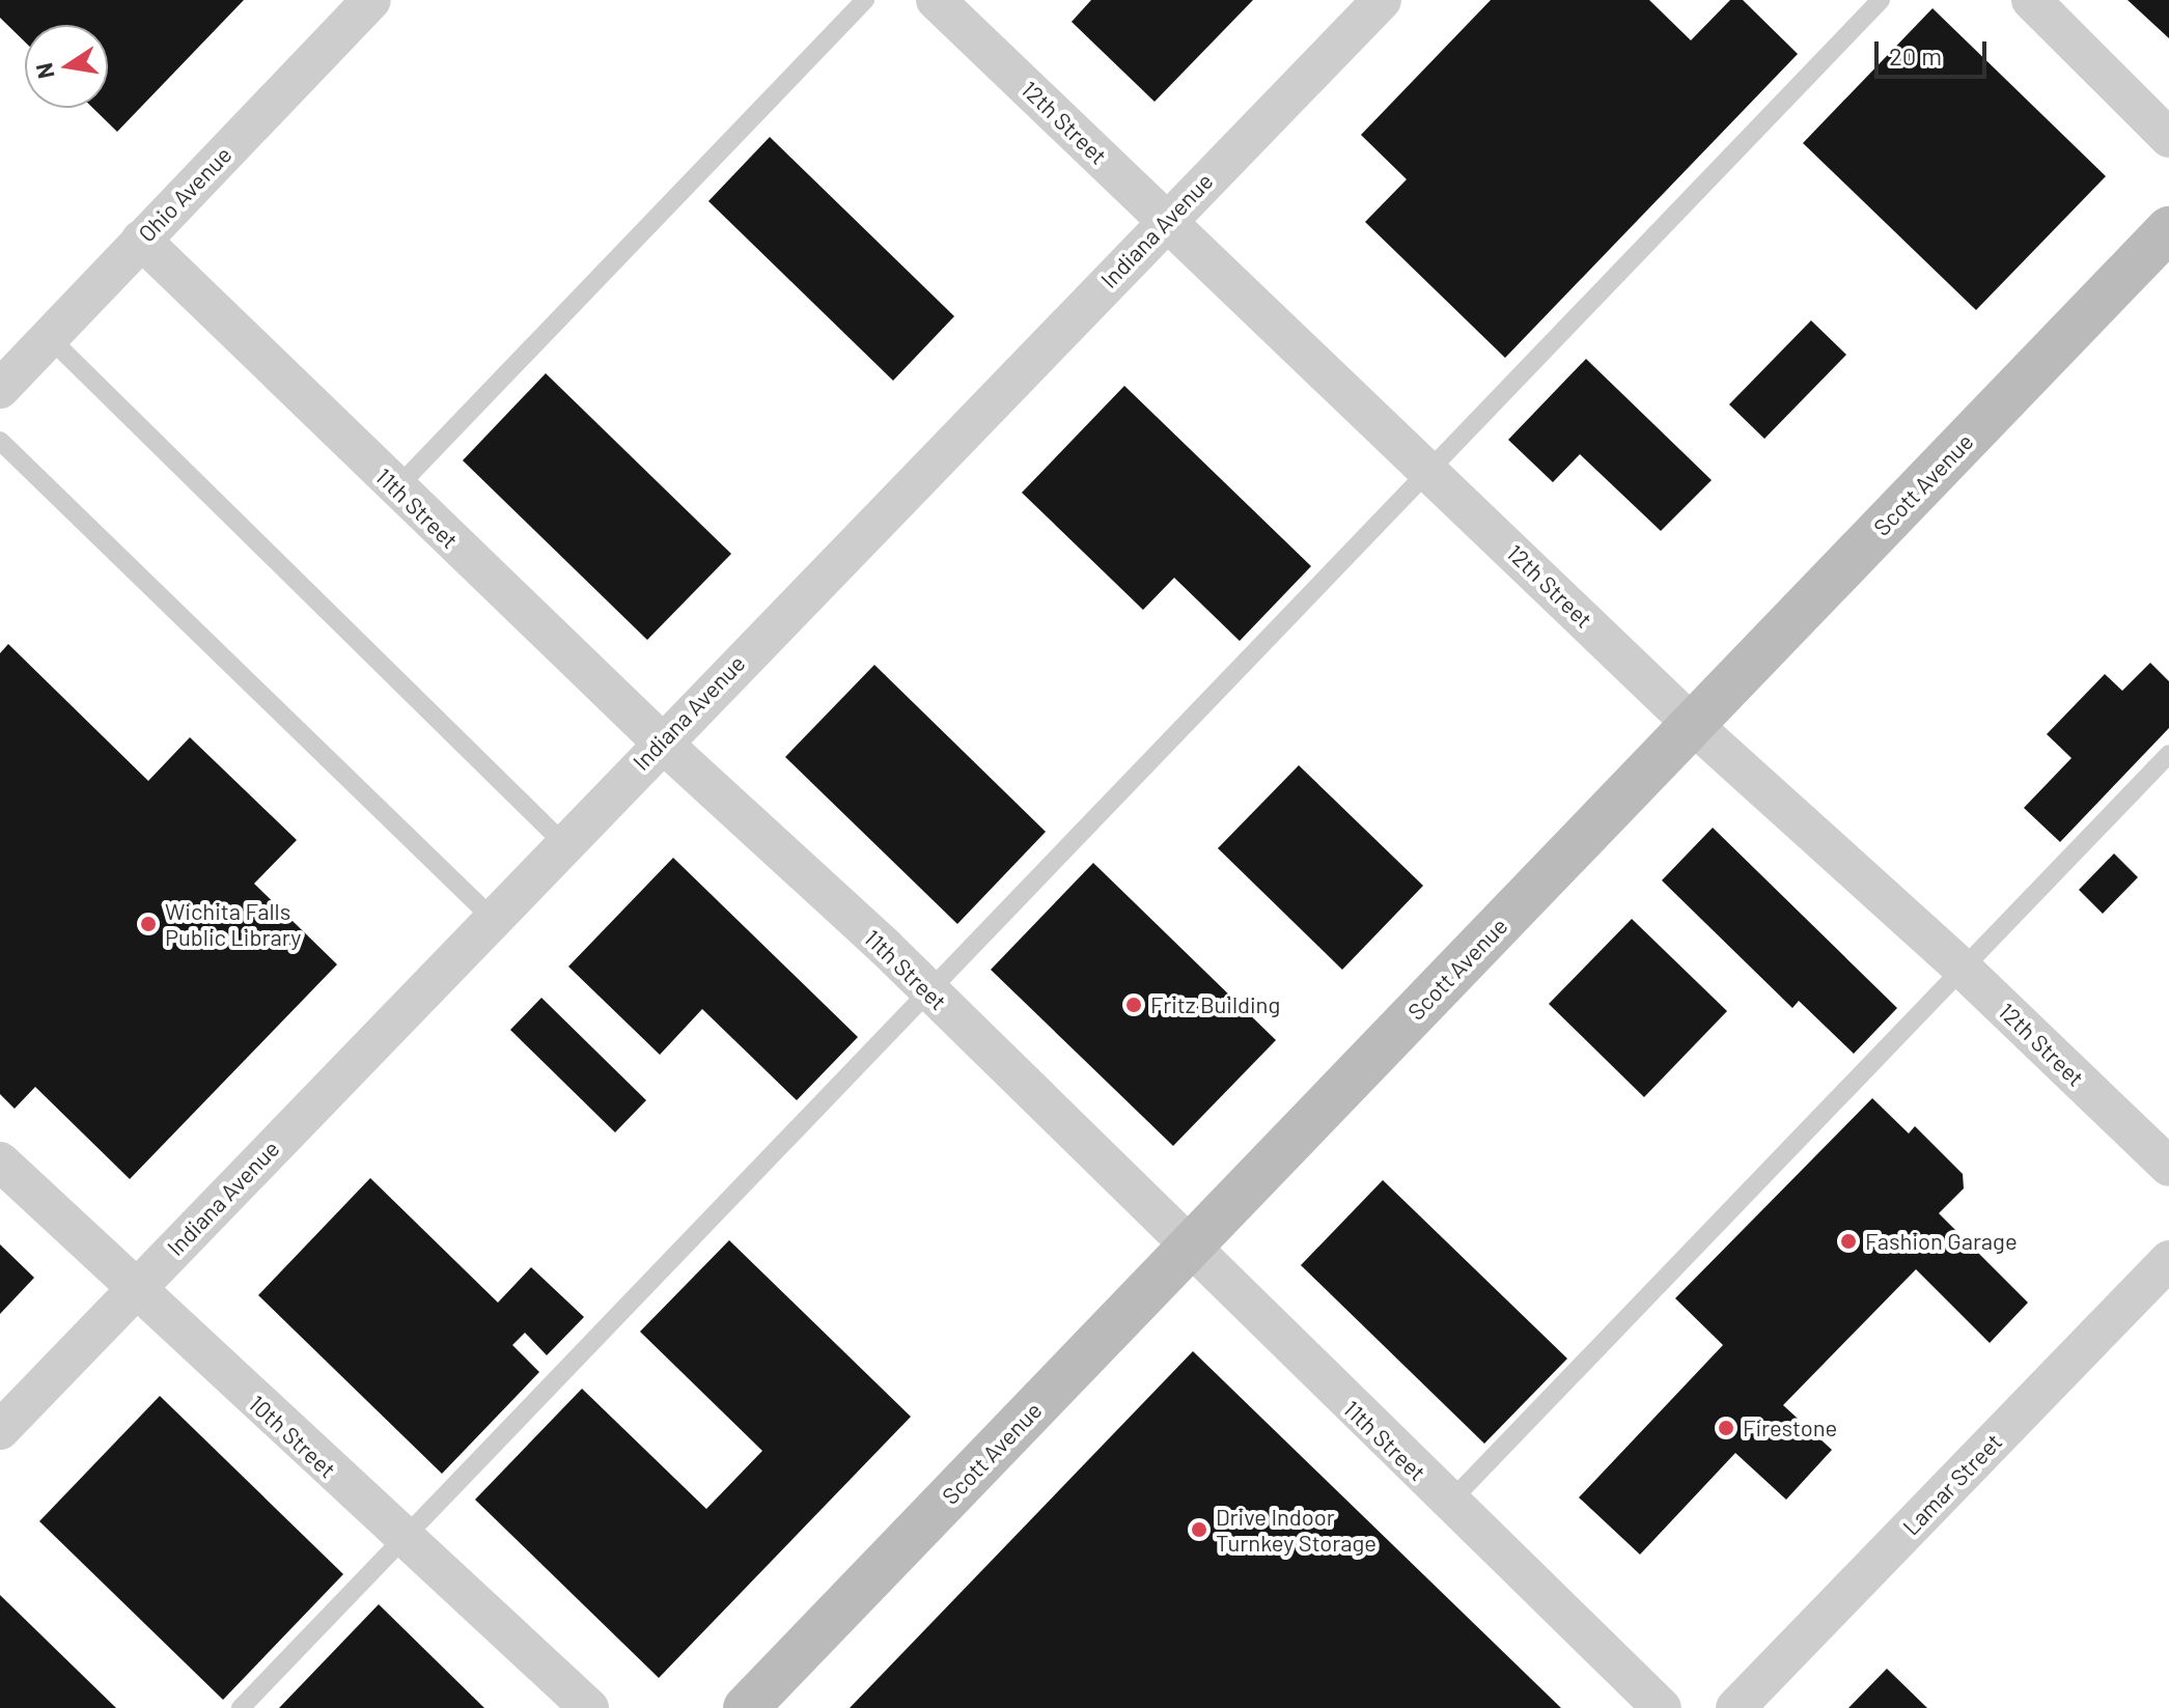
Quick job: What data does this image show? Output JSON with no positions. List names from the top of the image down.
{
  "streets": {
    "main road": ["Scott Avenue"],
    "street": [
      "12th Street",
      "Ohio Avenue",
      "Indiana Avenue",
      "11th Street",
      "10th Street",
      "Lamar Street"
    ]
  },
  "crossings": [
    ["12th Street", "Indiana Avenue"],
    ["12th Street", "Scott Avenue"],
    ["Ohio Avenue", "11th Street"],
    ["Indiana Avenue", "11th Street"],
    ["Indiana Avenue", "10th Street"],
    ["Scott Avenue", "11th Street"]
  ],
  "places": [
    "Wichita Falls Public Library",
    "Fritz Building",
    "Fashion Garage",
    "Firestone",
    "Drive Indoor Turnkey Storage"
  ],
  "scale_bar": "20 m",
  "north": "left"
}
